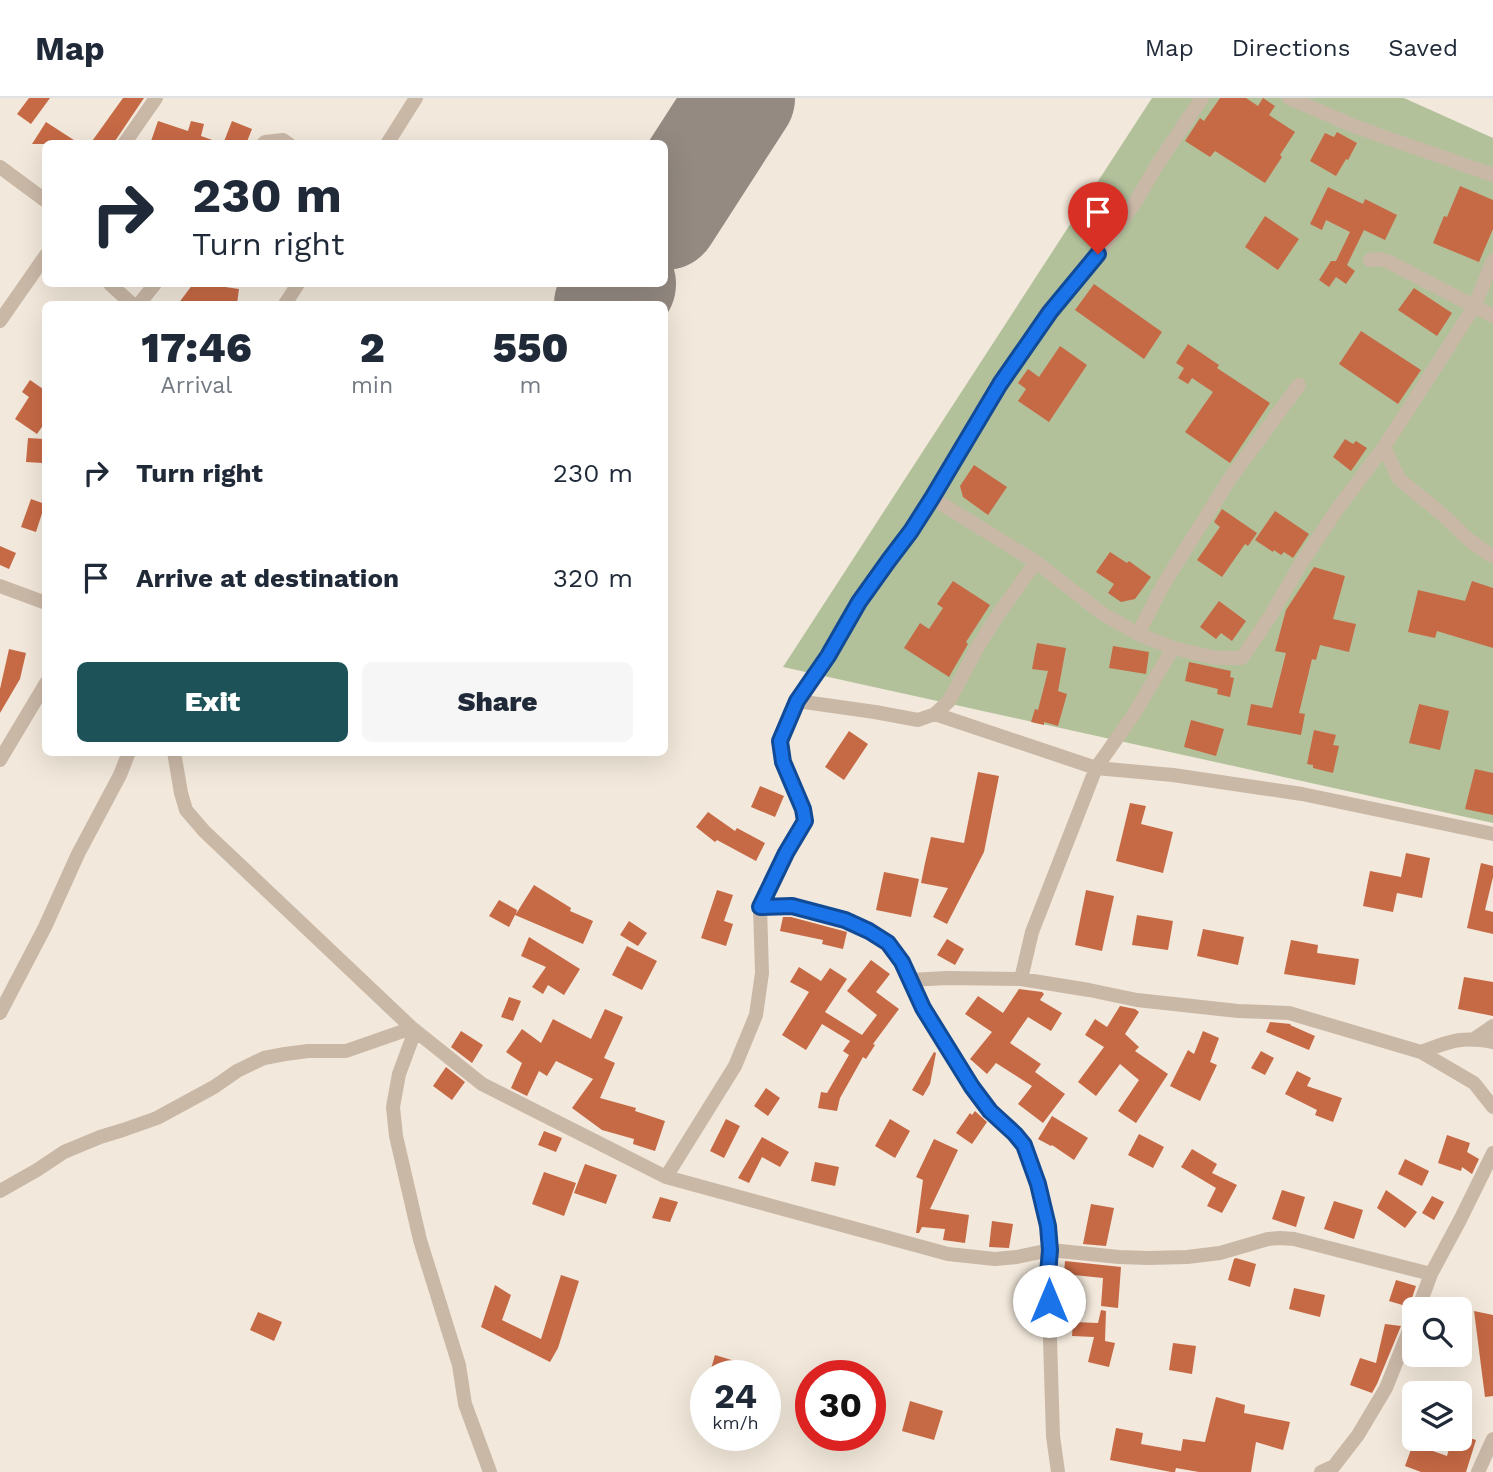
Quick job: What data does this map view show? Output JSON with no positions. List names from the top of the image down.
{
  "page": {
    "header": "Map",
    "nav": ["Map", "Directions", "Saved"],
    "turn": ["230 m", "Turn right"],
    "eta": [
      "17:46",
      "Arrival",
      "2",
      "min",
      "550",
      "m"
    ],
    "list": [
      {
        "name": "Turn right",
        "value": "230 m"
      },
      {
        "name": "Arrive at destination",
        "value": "320 m"
      }
    ],
    "buttons": ["Exit", "Share"],
    "speed": "24 km/h",
    "limit": "30"
  }
}
